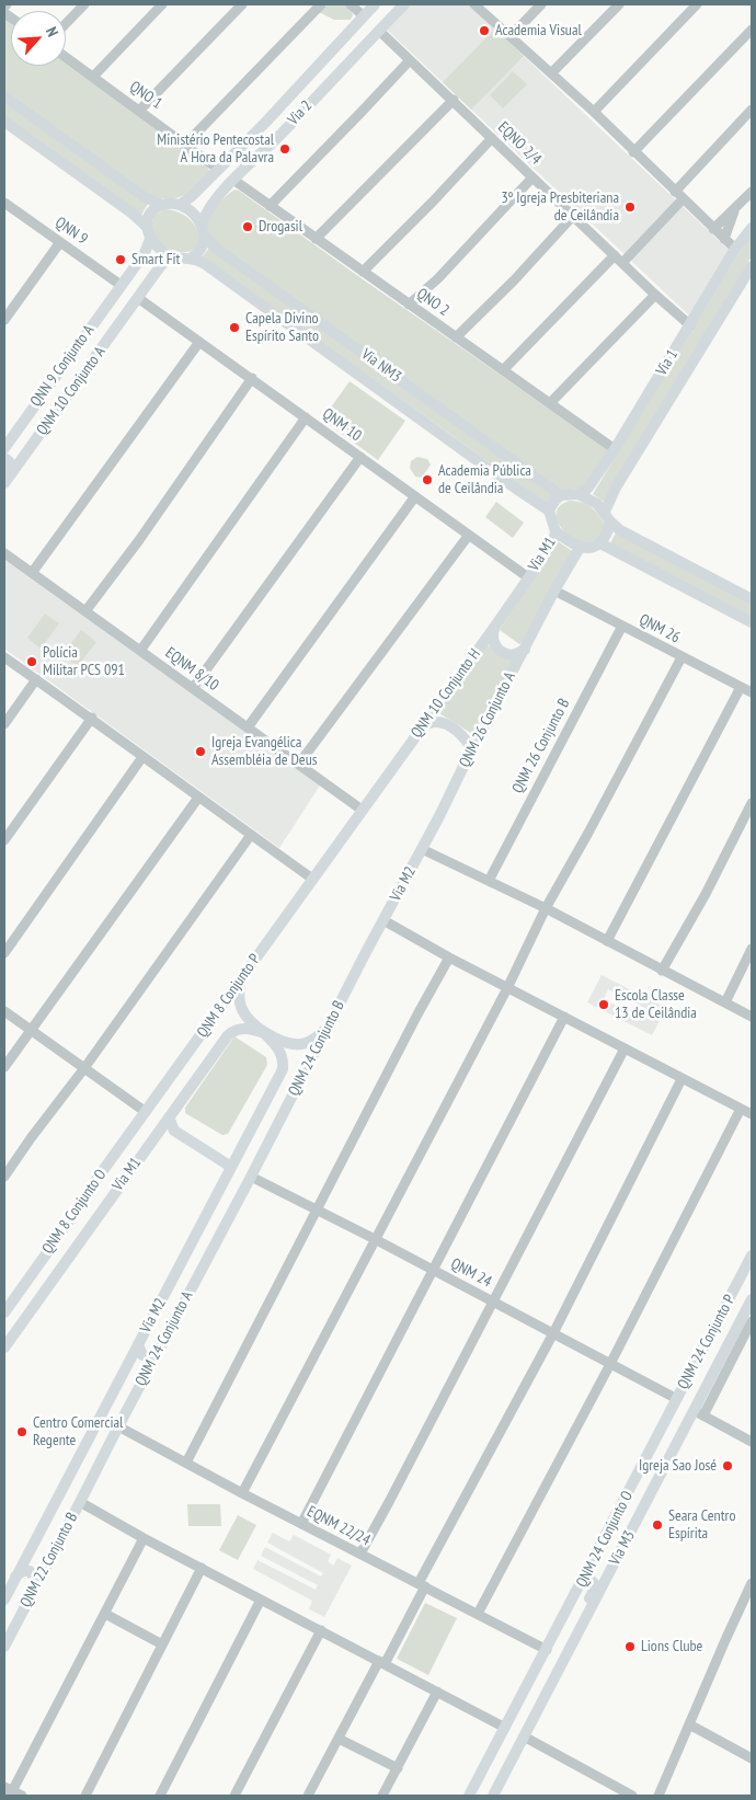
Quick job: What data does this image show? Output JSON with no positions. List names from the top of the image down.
{
  "streets": {
    "main road": [
      "Via 2",
      "Via 1",
      "QNN 9 Conjunto A",
      "Via NM3",
      "QNM 10 Conjunto A",
      "Via M1",
      "QNM 10 Conjunto H",
      "QNM 26 Conjunto A",
      "Via M2",
      "QNM 8 Conjunto P",
      "QNM 24 Conjunto B",
      "QNM 8 Conjunto O",
      "QNM 24 Conjunto A",
      "QNM 24 Conjunto P",
      "QNM 24 Conjunto O",
      "Via M3",
      "QNM 22 Conjunto B"
    ],
    "street": [
      "QNO 1",
      "EQNO 2/4",
      "QNN 9",
      "QNO 2",
      "QNM 10",
      "QNM 26",
      "EQNM 8/10",
      "QNM 26 Conjunto B",
      "QNM 24",
      "EQNM 22/24"
    ]
  },
  "crossings": [
    ["QNO 1", "Via 2"],
    ["Via 2", "EQNO 2/4"],
    ["Via 2", "QNO 2"],
    ["Via 2", "QNN 9 Conjunto A"],
    ["Via 2", "Via NM3"],
    ["Via 2", "QNM 10 Conjunto A"],
    ["EQNO 2/4", "Via 1"],
    ["QNN 9", "QNN 9 Conjunto A"],
    ["QNO 2", "Via 1"],
    ["Via 1", "Via NM3"],
    ["Via 1", "Via M1"],
    ["QNN 9 Conjunto A", "Via NM3"],
    ["QNN 9 Conjunto A", "QNM 10 Conjunto A"],
    ["Via NM3", "QNM 10 Conjunto A"],
    ["Via NM3", "Via M1"],
    ["QNM 10 Conjunto A", "QNM 10"],
    ["QNM 10", "Via M1"],
    ["QNM 10", "QNM 10 Conjunto H"],
    ["Via M1", "QNM 26"],
    ["Via M1", "QNM 10 Conjunto H"],
    ["Via M1", "QNM 26 Conjunto A"],
    ["Via M1", "Via M2"],
    ["Via M1", "QNM 24 Conjunto B"],
    ["QNM 26", "QNM 26 Conjunto A"],
    ["QNM 26", "QNM 26 Conjunto B"],
    ["EQNM 8/10", "QNM 10 Conjunto H"],
    ["QNM 26 Conjunto A", "Via M2"],
    ["Via M2", "QNM 8 Conjunto P"],
    ["Via M2", "QNM 24 Conjunto B"],
    ["QNM 8 Conjunto P", "QNM 8 Conjunto O"],
    ["QNM 24 Conjunto B", "QNM 24"],
    ["QNM 24 Conjunto B", "QNM 24 Conjunto A"],
    ["QNM 24", "QNM 24 Conjunto A"],
    ["QNM 24", "QNM 24 Conjunto P"],
    ["QNM 24", "QNM 24 Conjunto O"],
    ["QNM 24 Conjunto A", "EQNM 22/24"],
    ["QNM 24 Conjunto A", "QNM 22 Conjunto B"],
    ["QNM 24 Conjunto P", "QNM 24 Conjunto O"],
    ["EQNM 22/24", "QNM 24 Conjunto O"]
  ],
  "places": [
    "Academia Visual",
    "Ministério Pentecostal A Hora da Palavra",
    "3º Igreja Presbiteriana de Ceilândia",
    "Drogasil",
    "Smart Fit",
    "Capela Divino Espírito Santo",
    "Academia Pública de Ceilândia",
    "Polícia Militar PCS 091",
    "Igreja Evangélica Assembléia de Deus",
    "Escola Classe 13 de Ceilândia",
    "Centro Comercial Regente",
    "Igreja Sao José",
    "Seara Centro Espírita",
    "Lions Clube"
  ],
  "north": "top right"
}
